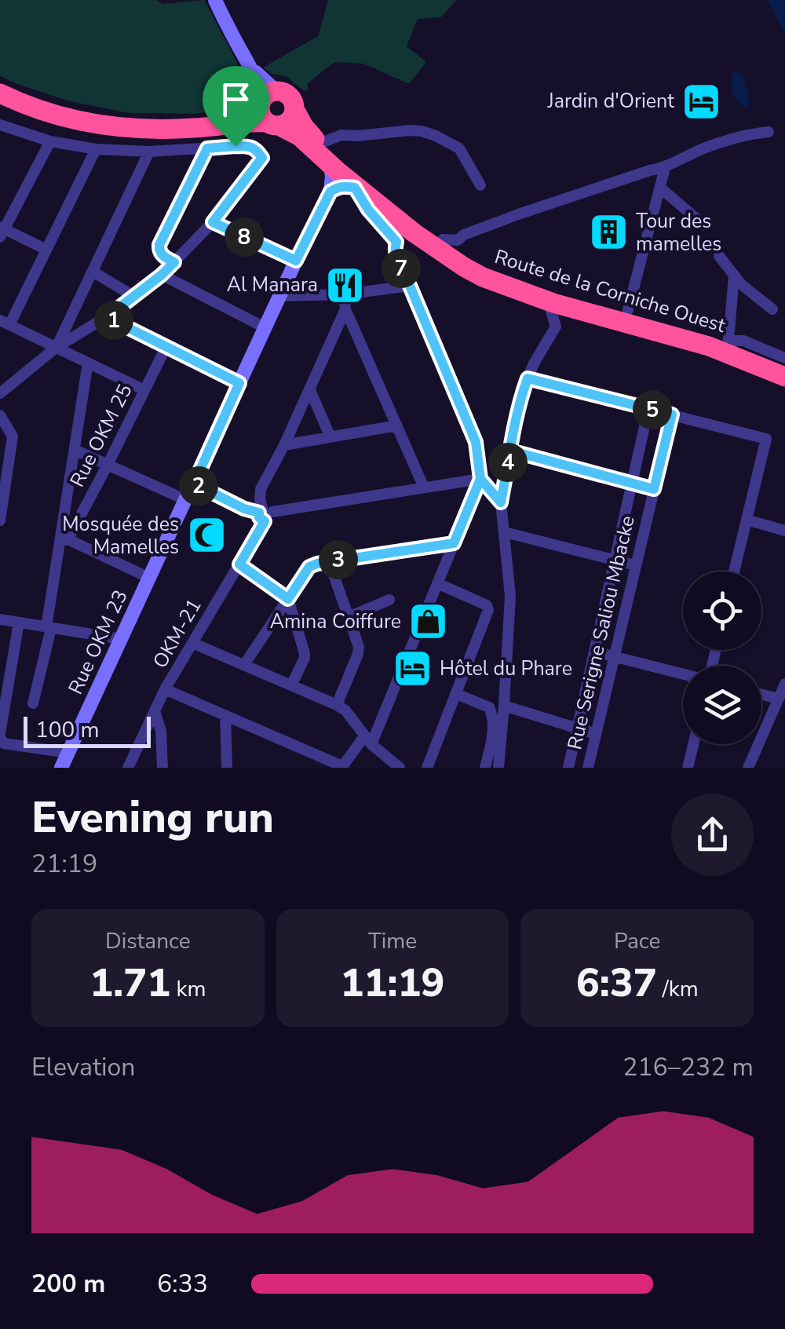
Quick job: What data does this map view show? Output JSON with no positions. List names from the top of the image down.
{
  "streets": {
    "highway": ["Route de la Corniche Ouest"],
    "street": [
      "Rue OKM 25",
      "Rue Serigne Saliou Mbacke",
      "OKM-21",
      "Rue OKM 23"
    ]
  },
  "places": {
    "hotel": ["Jardin d'Orient", "Hôtel du Phare"],
    "building": ["Tour des mamelles"],
    "restaurant": ["Al Manara"],
    "mosque": ["Mosquée des Mamelles"],
    "shop": ["Amina Coiffure"]
  },
  "scale_bar": "100 m",
  "page": {
    "pins": [
      "8",
      "7",
      "1",
      "5",
      "4",
      "2",
      "3"
    ],
    "scale": "100 m",
    "heading": ["Evening run", "21:19"],
    "stats": [
      ["Distance", "1.71 km"],
      ["Time", "11:19"],
      ["Pace", "6:37 /km"]
    ],
    "chart": ["Elevation", "216–232 m"],
    "list": [
      {
        "name": "200 m",
        "note": "6:33"
      }
    ]
  }
}
